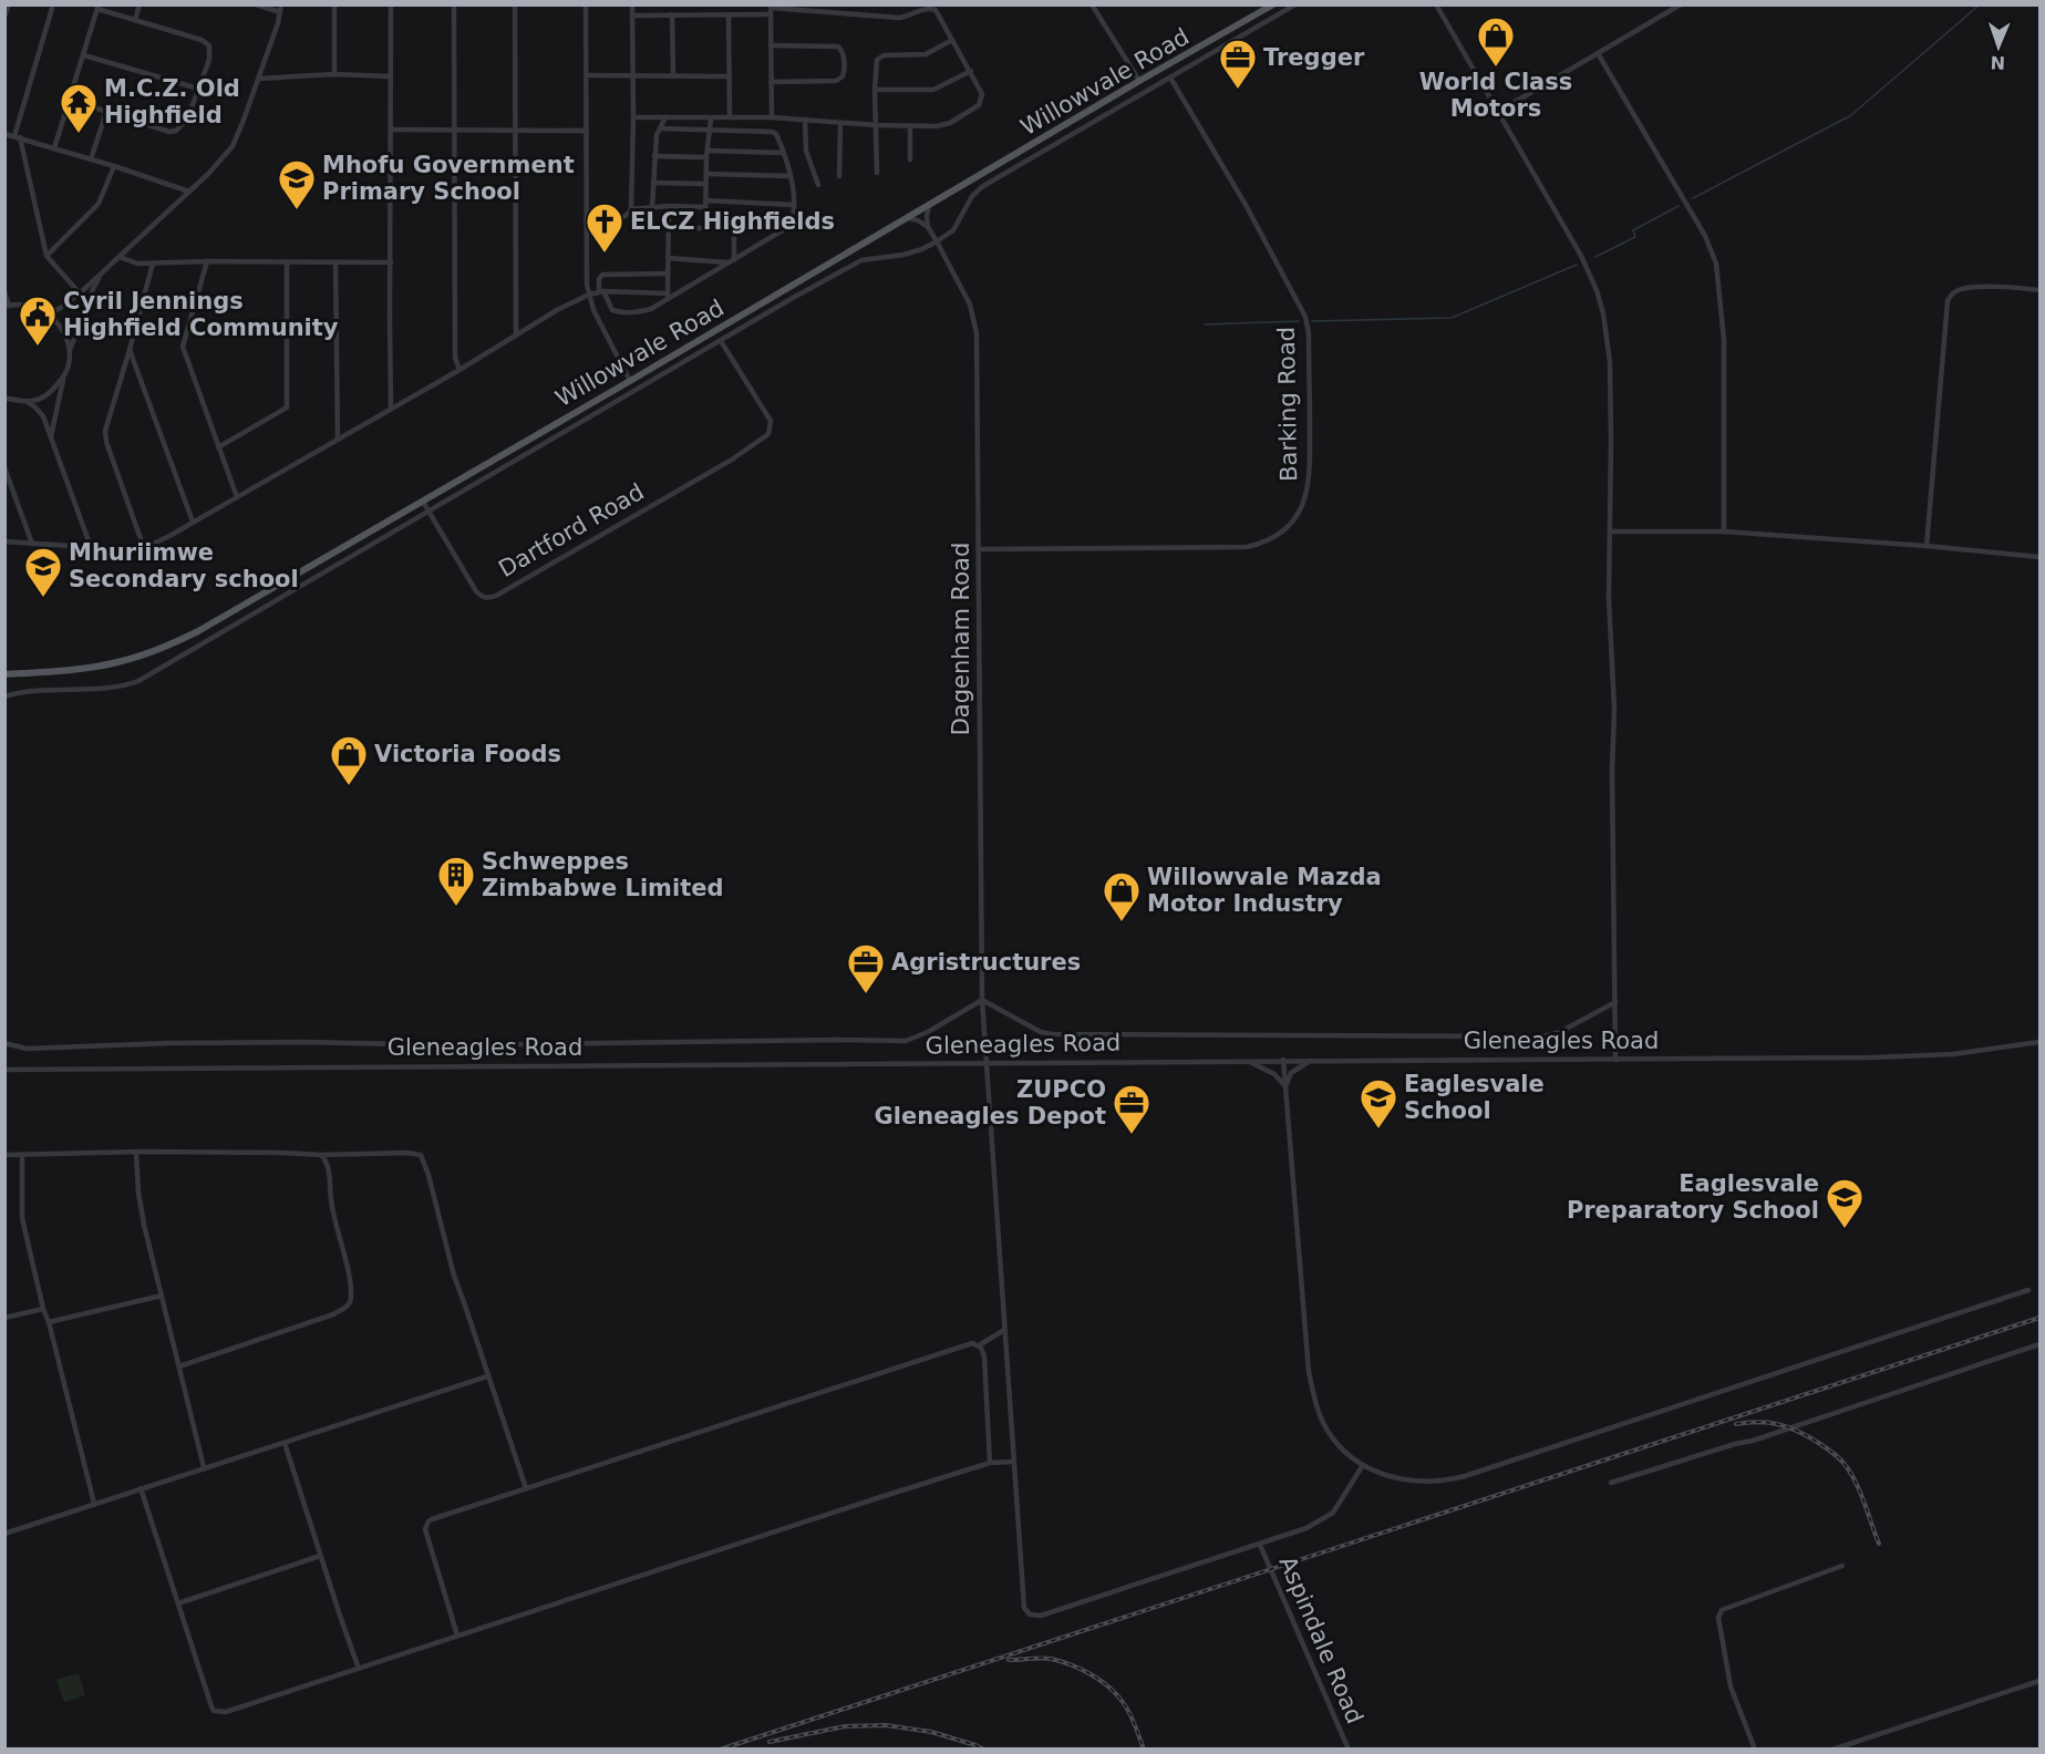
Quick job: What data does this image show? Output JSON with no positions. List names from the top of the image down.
{
  "streets": {
    "main road": ["Willowvale Road"],
    "street": [
      "Barking Road",
      "Dartford Road",
      "Dagenham Road",
      "Gleneagles Road",
      "Aspindale Road"
    ]
  },
  "crossings": [
    ["Willowvale Road", "Dartford Road"],
    ["Barking Road", "Dagenham Road"],
    ["Dagenham Road", "Gleneagles Road"],
    ["Dagenham Road", "Aspindale Road"]
  ],
  "places": {
    "shop": ["World Class Motors", "Victoria Foods", "Willowvale Mazda Motor Industry"],
    "office": ["Tregger", "Agristructures", "ZUPCO Gleneagles Depot"],
    "temple": ["M.C.Z. Old Highfield"],
    "school or university": [
      "Mhofu Government Primary School",
      "Mhuriimwe Secondary school",
      "Eaglesvale School",
      "Eaglesvale Preparatory School"
    ],
    "church": ["ELCZ Highfields"],
    "public building": ["Cyril Jennings Highfield Community"],
    "building": ["Schweppes Zimbabwe Limited"]
  },
  "north": "bottom"
}
